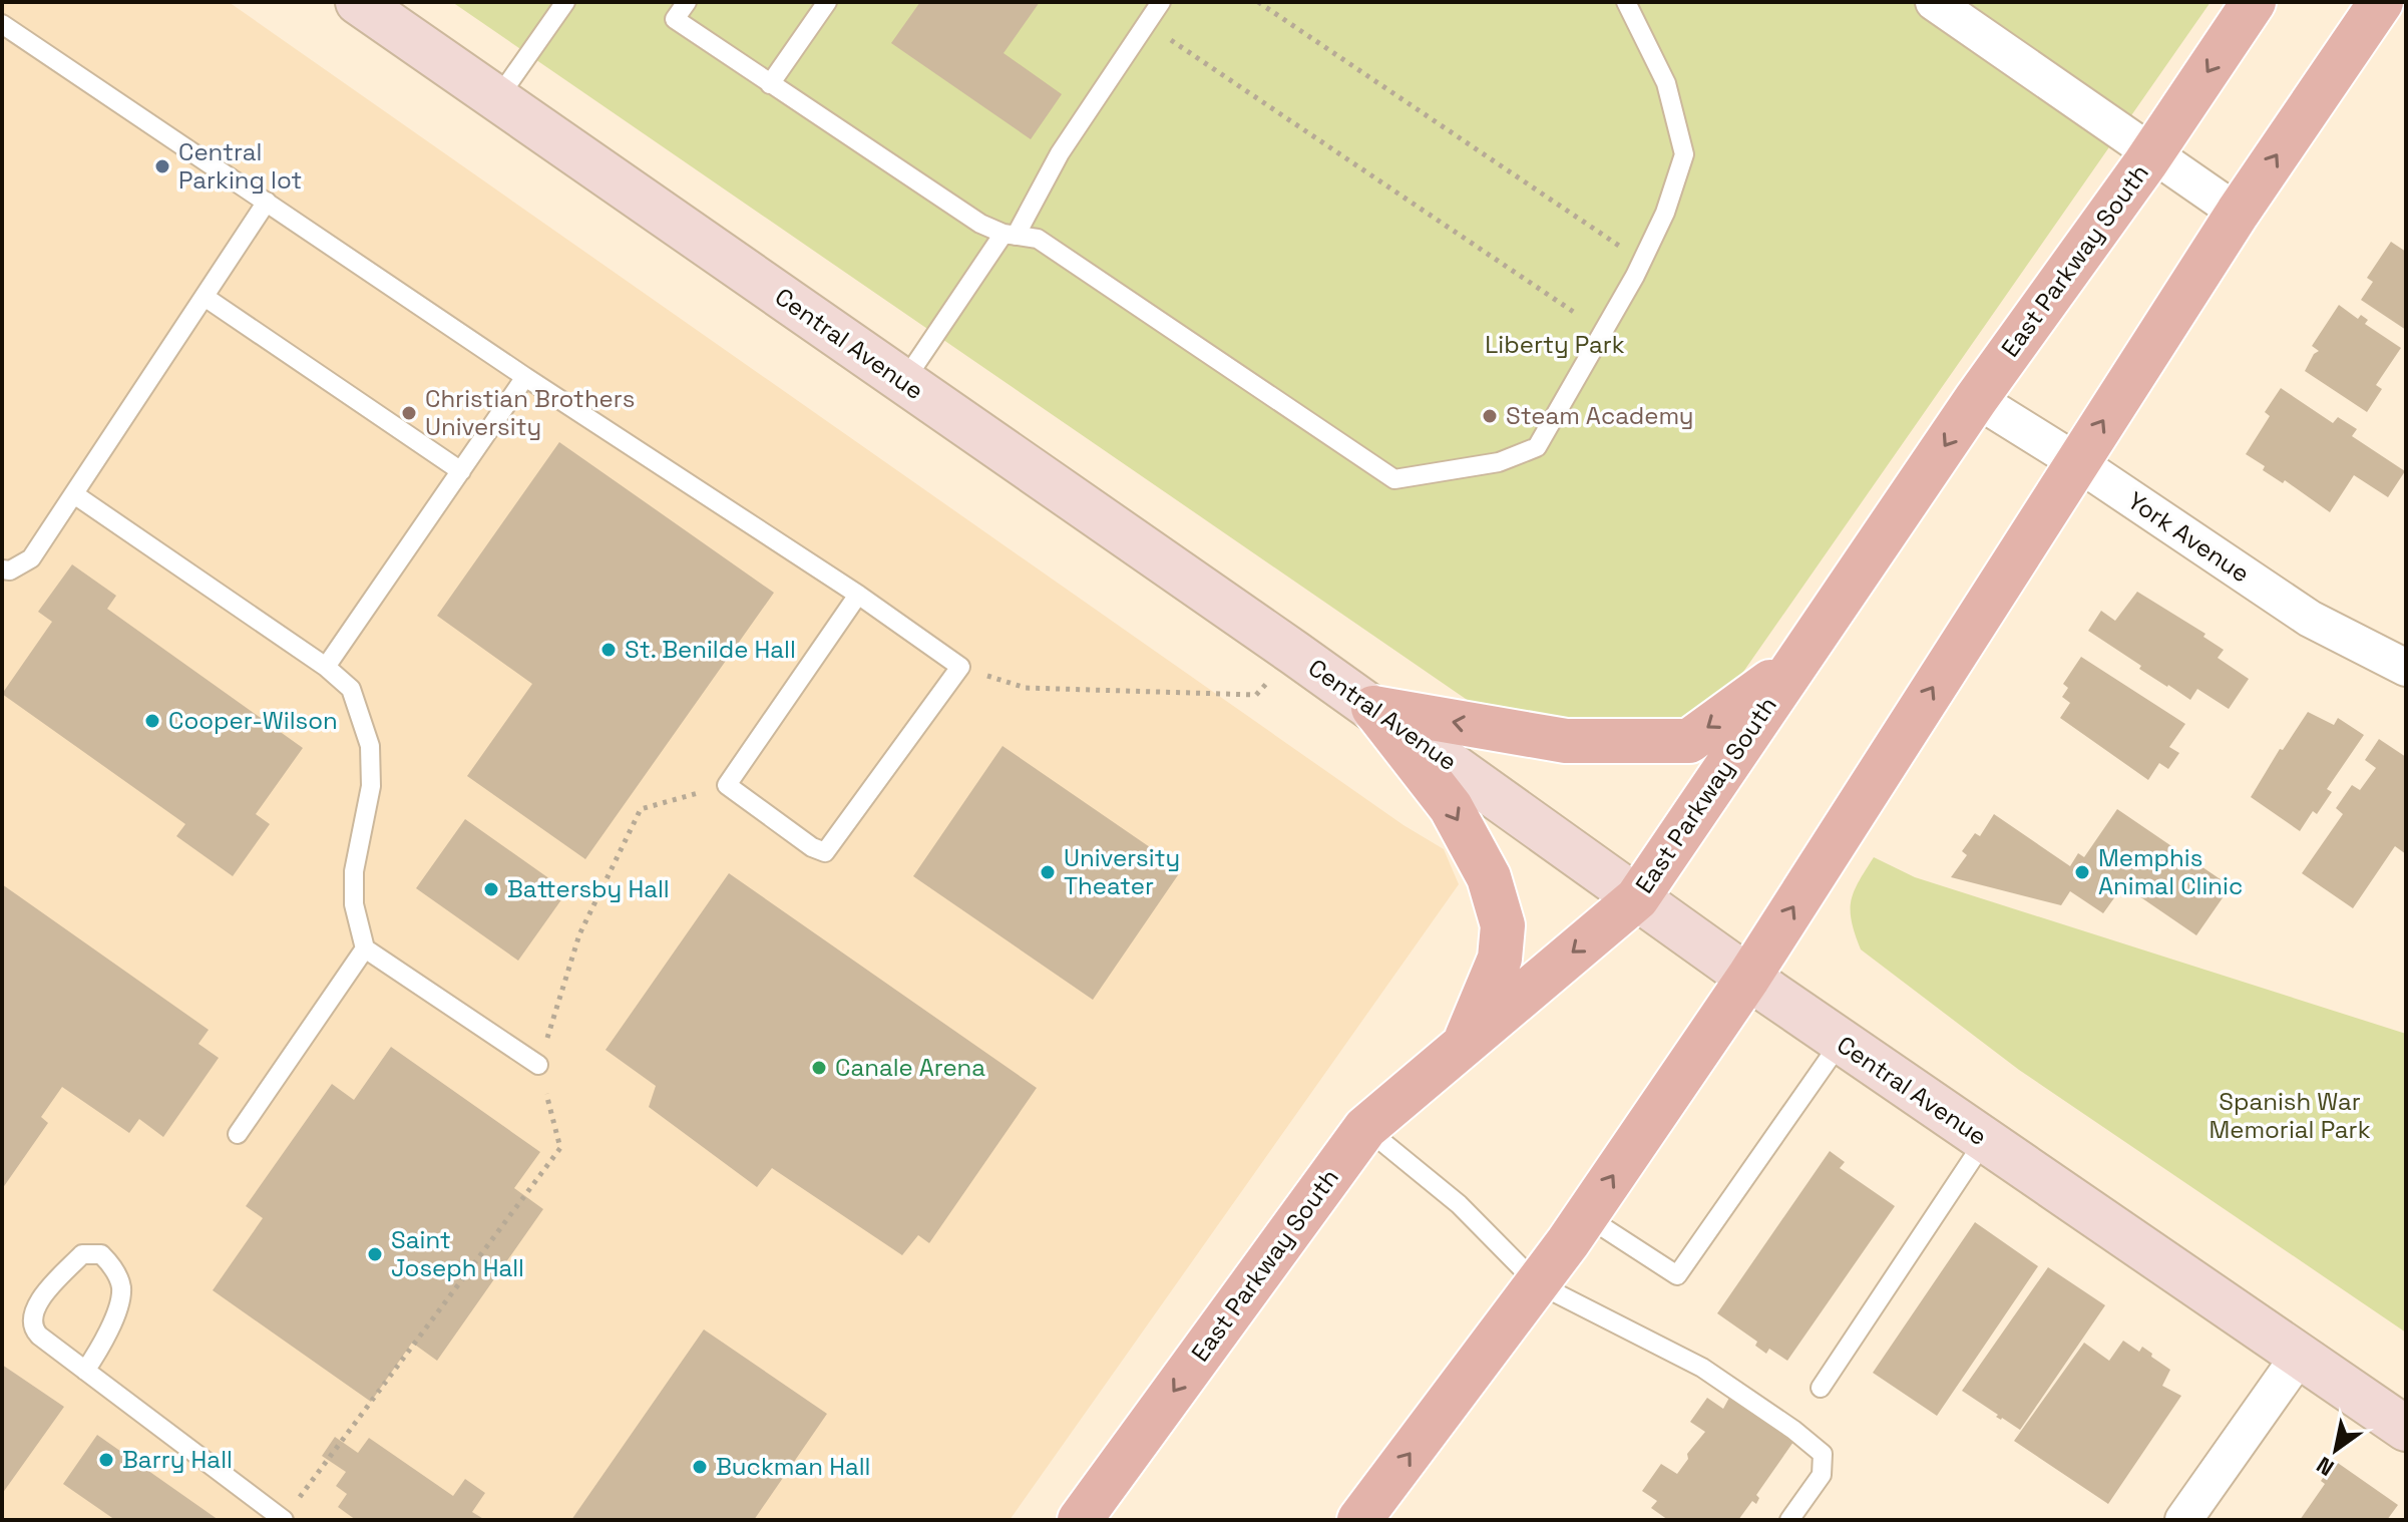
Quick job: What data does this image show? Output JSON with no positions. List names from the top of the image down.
{
  "streets": {
    "main road": ["East Parkway South", "Central Avenue"],
    "street": ["York Avenue"]
  },
  "crossings": [
    ["East Parkway South", "Central Avenue"],
    ["East Parkway South", "York Avenue"]
  ],
  "parks": ["Liberty Park", "Spanish War Memorial Park"],
  "places": [
    "Central Parking lot",
    "Christian Brothers University",
    "Steam Academy",
    "St. Benilde Hall",
    "Cooper-Wilson",
    "University Theater",
    "Memphis Animal Clinic",
    "Battersby Hall",
    "Canale Arena",
    "Saint Joseph Hall",
    "Barry Hall",
    "Buckman Hall"
  ],
  "north": "bottom left"
}
